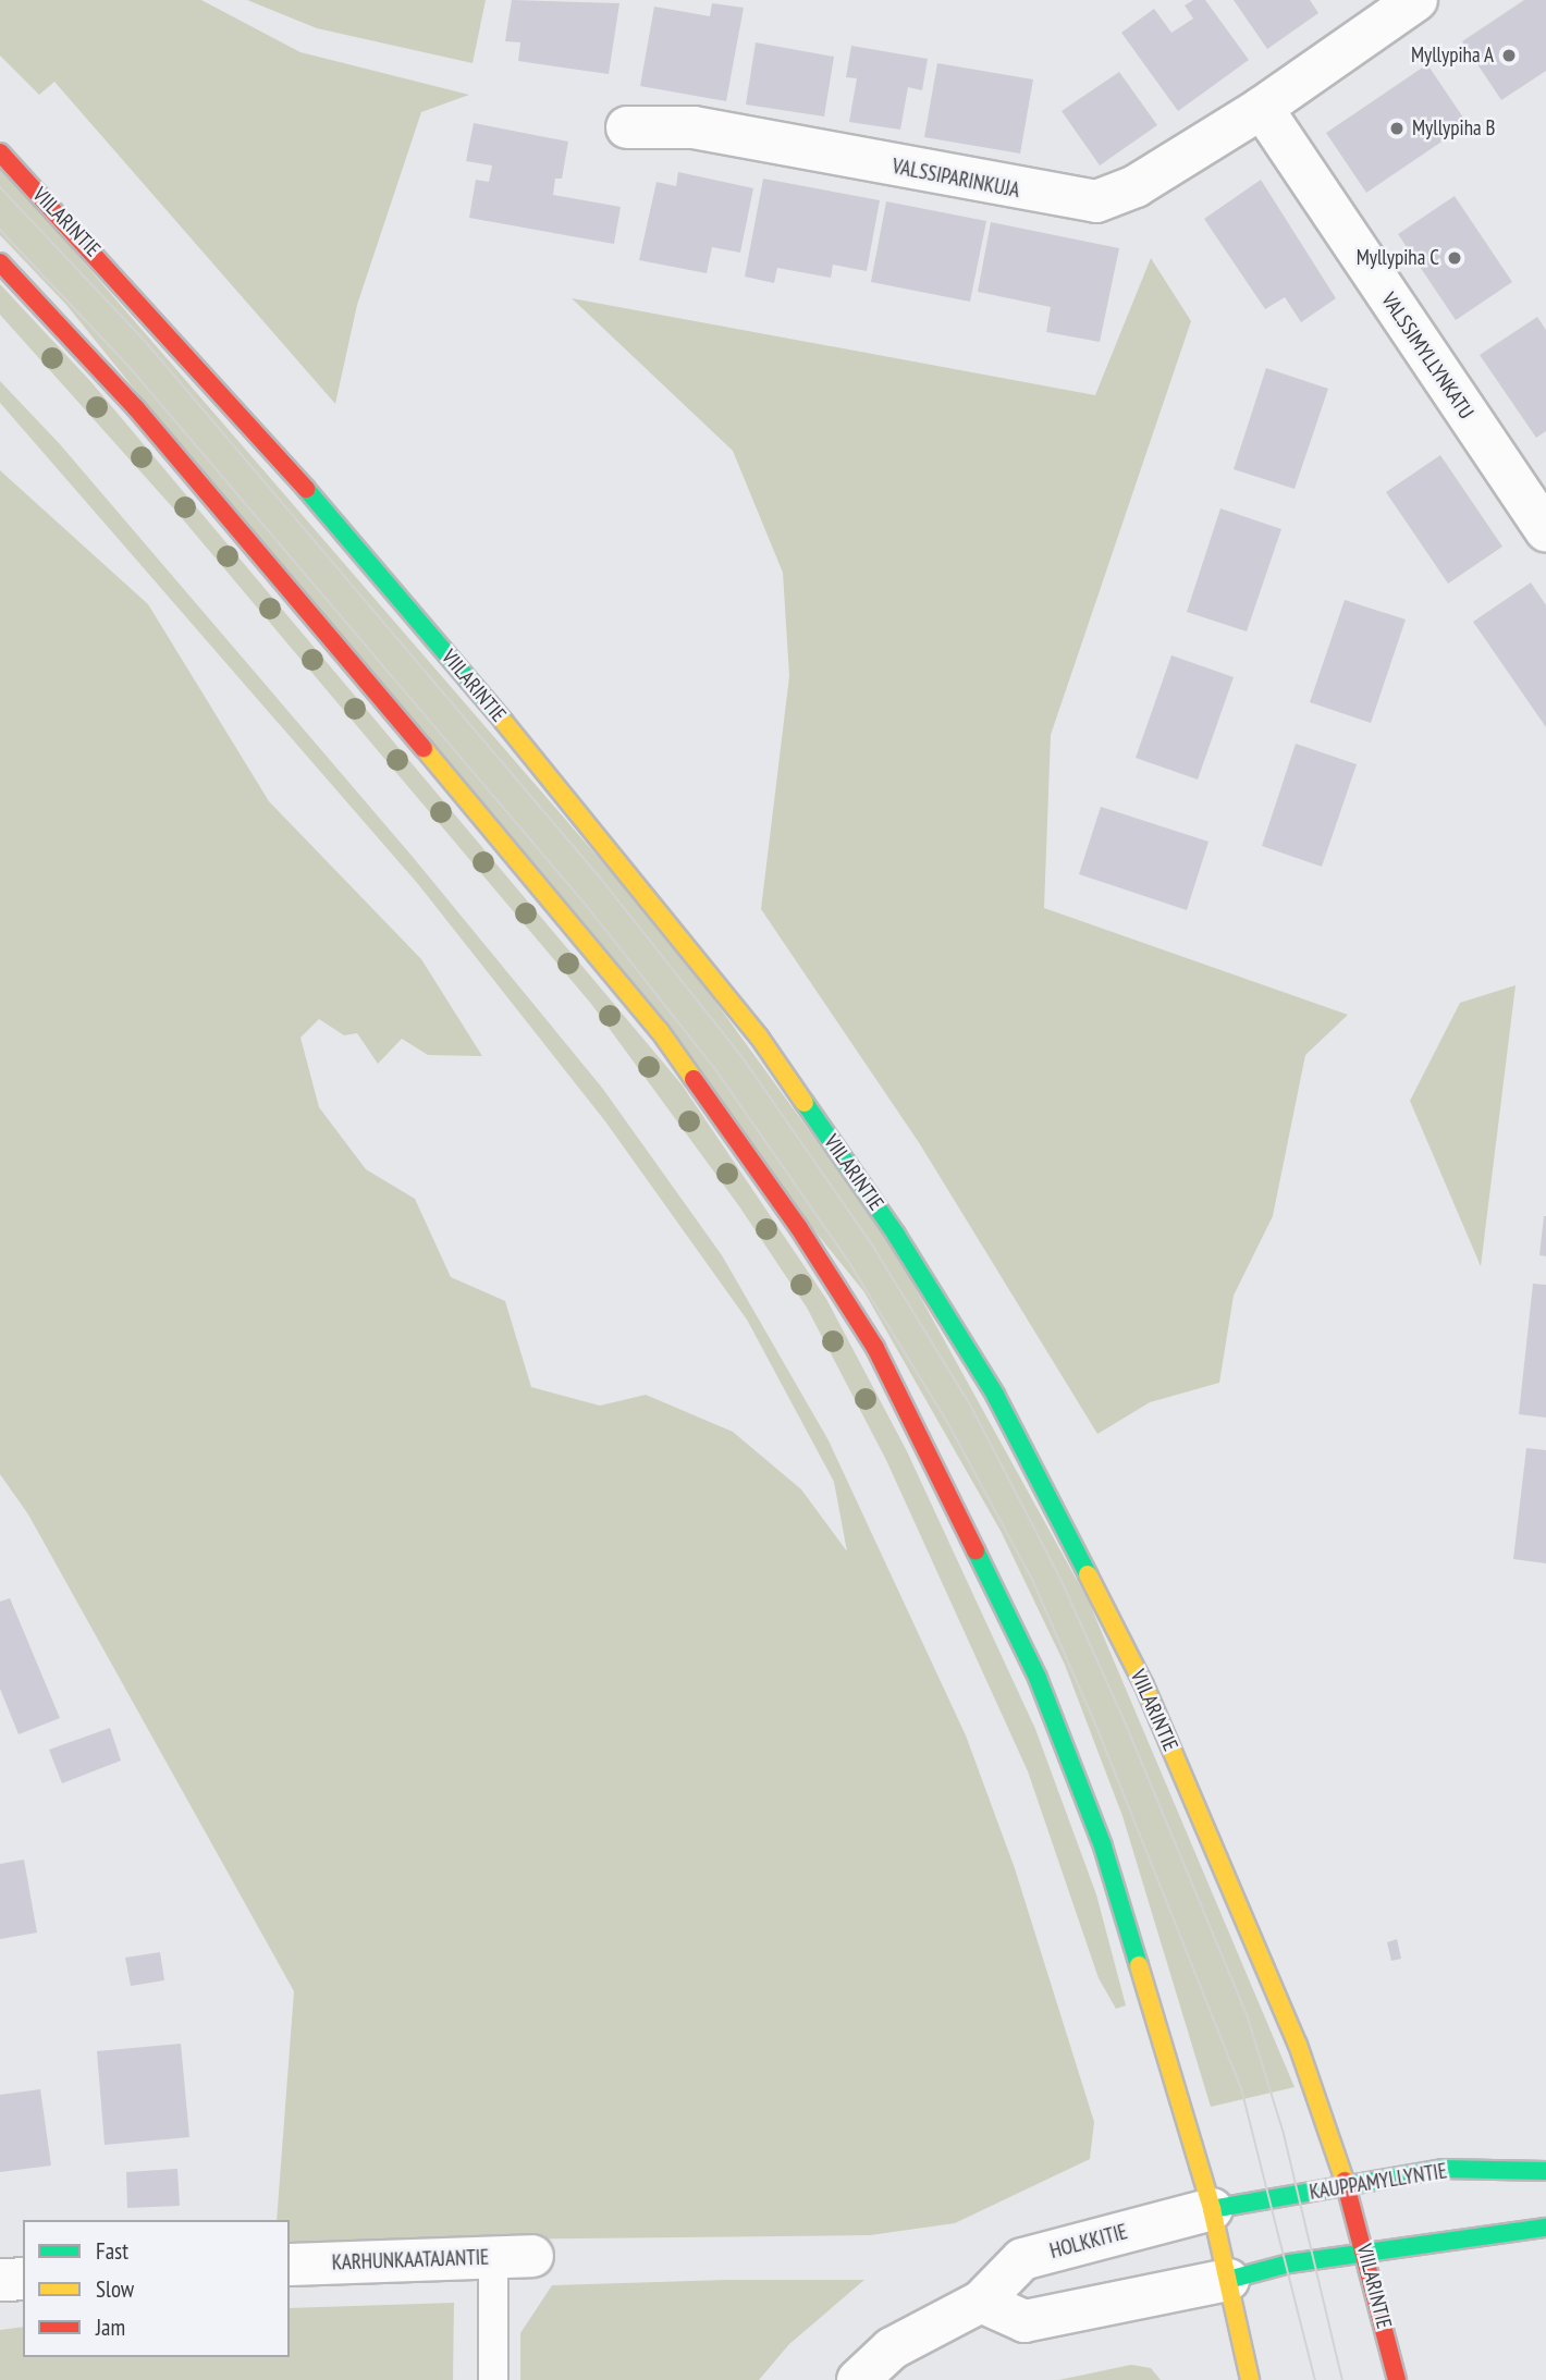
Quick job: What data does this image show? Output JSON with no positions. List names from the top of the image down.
{
  "streets": {
    "main road": ["VIILARINTIE", "KAUPPAMYLLYNTIE"],
    "street": [
      "VALSSIPARINKUJA",
      "VALSSIMYLLYNKATU",
      "HOLKKITIE",
      "KARHUNKAATAJANTIE"
    ]
  },
  "crossings": [
    ["VALSSIPARINKUJA", "VALSSIMYLLYNKATU"],
    ["VIILARINTIE", "KAUPPAMYLLYNTIE"],
    ["KAUPPAMYLLYNTIE", "HOLKKITIE"]
  ],
  "places": ["Myllypiha A", "Myllypiha B", "Myllypiha C"],
  "legend": ["Fast", "Slow", "Jam"]
}
